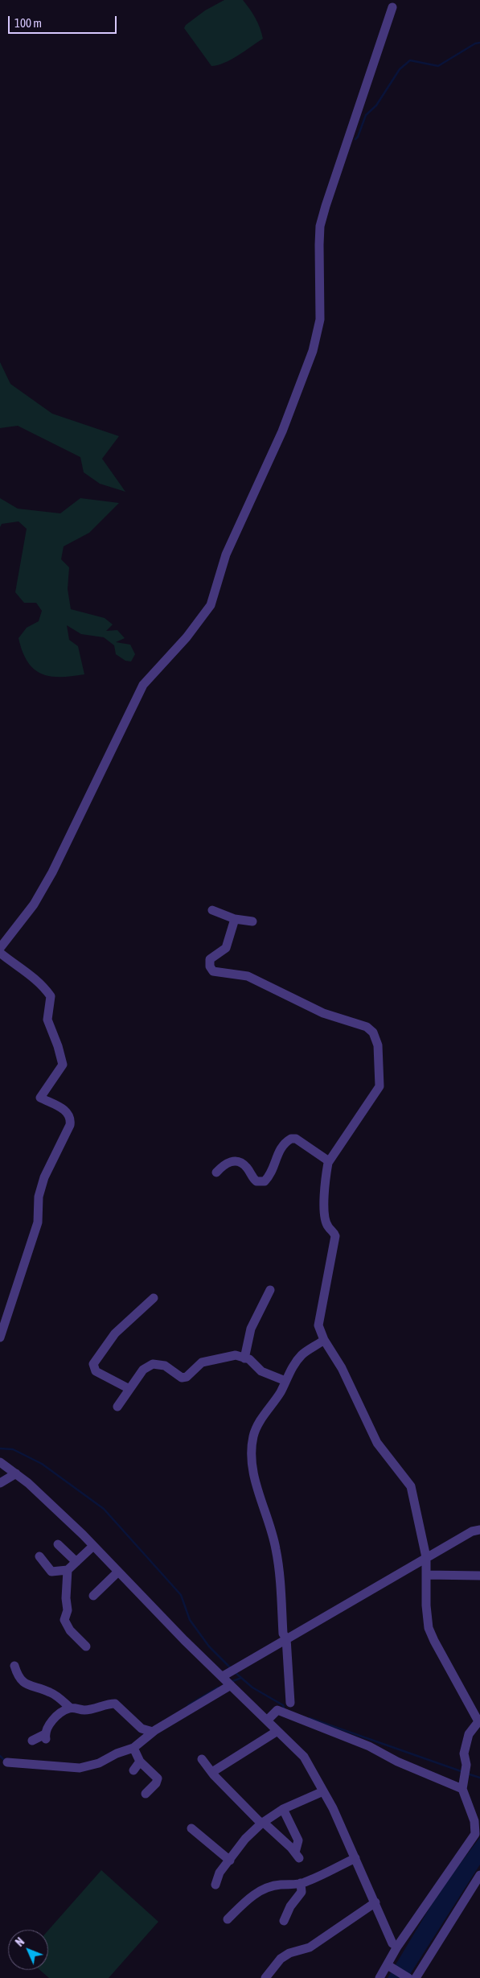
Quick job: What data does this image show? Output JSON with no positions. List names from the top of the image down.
{
  "scale_bar": "100 m",
  "north": "top left"
}
